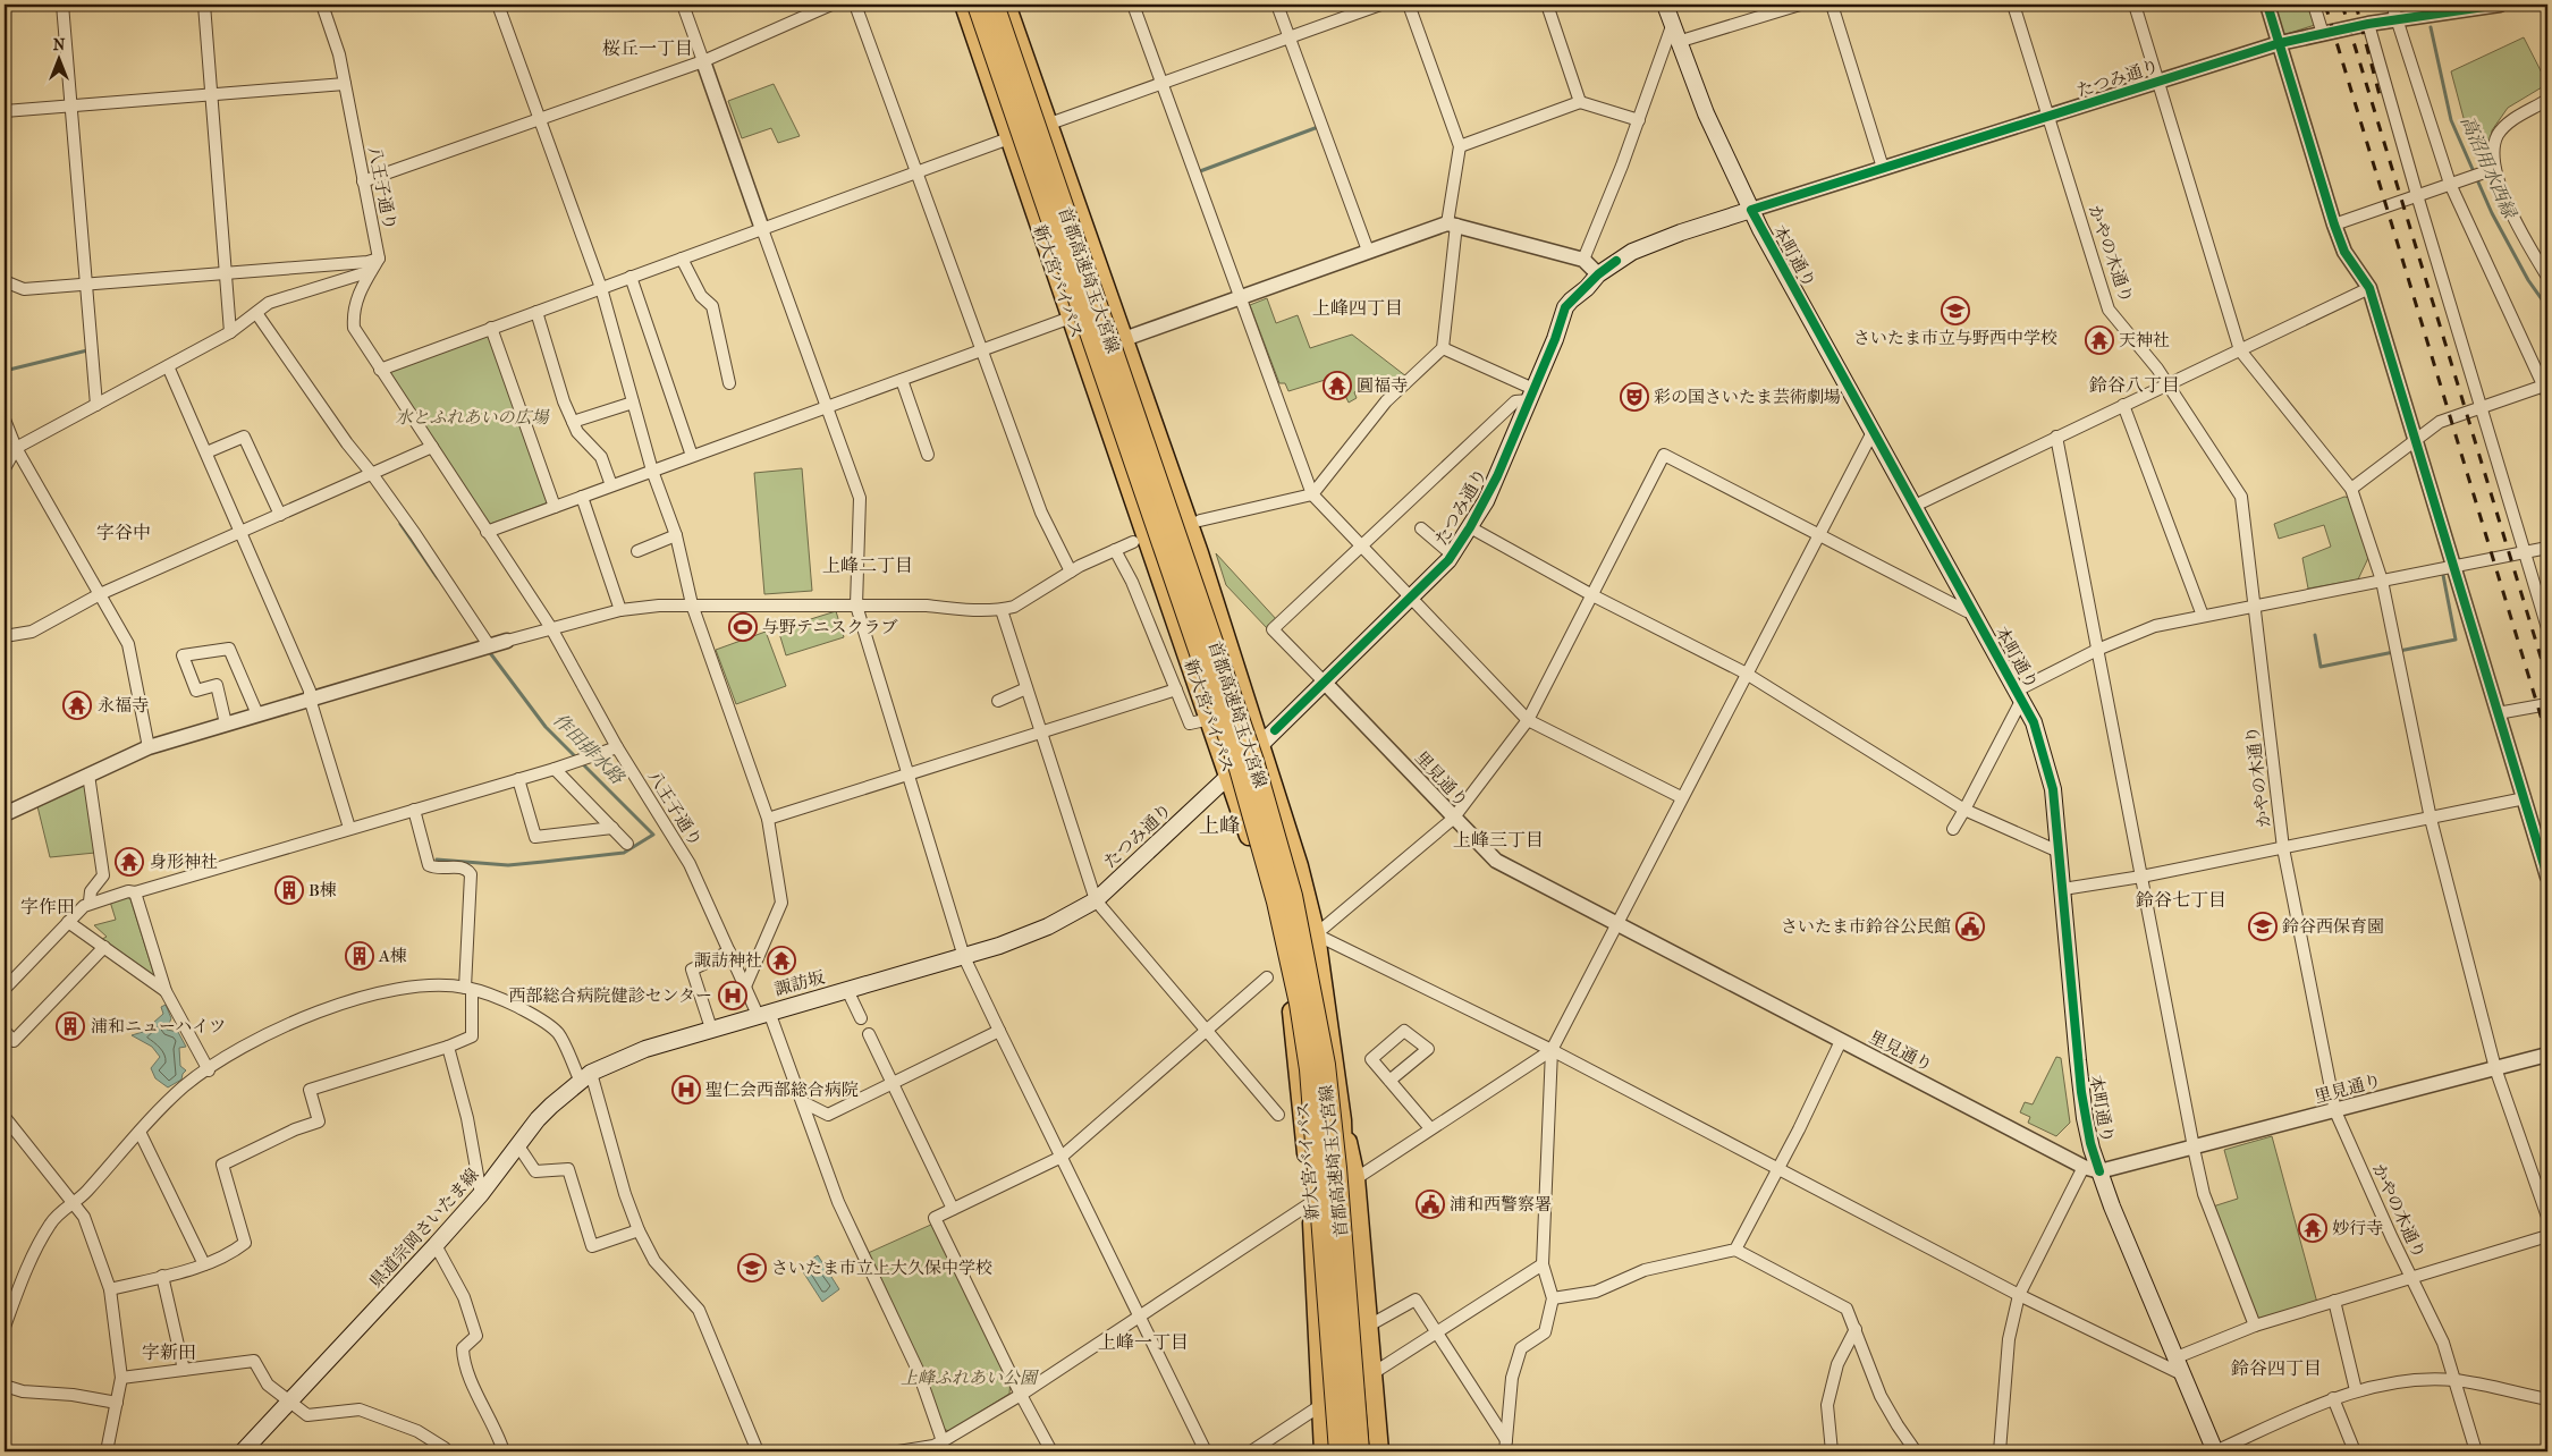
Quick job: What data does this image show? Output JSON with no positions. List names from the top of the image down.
{
  "streets": {
    "highway": ["首都高速埼玉大宮線", "新大宮バイパス"],
    "main road": [
      "たつみ通り",
      "本町通り",
      "諏訪坂",
      "県道宗岡さいたま線"
    ],
    "street": ["八王子通り", "かやの木通り", "里見通り"]
  },
  "crossings": [
    ["たつみ通り", "かやの木通り"],
    ["たつみ通り", "本町通り"],
    ["たつみ通り", "新大宮バイパス"],
    ["たつみ通り", "里見通り"],
    ["たつみ通り", "諏訪坂"],
    ["八王子通り", "諏訪坂"],
    ["かやの木通り", "里見通り"],
    ["本町通り", "里見通り"],
    ["首都高速埼玉大宮線", "新大宮バイパス"],
    ["諏訪坂", "県道宗岡さいたま線"]
  ],
  "districts": [
    "桜丘一丁目",
    "上峰四丁目",
    "鈴谷八丁目",
    "字谷中",
    "上峰二丁目",
    "上峰",
    "上峰三丁目",
    "鈴谷七丁目",
    "字作田",
    "上峰一丁目",
    "字新田",
    "鈴谷四丁目"
  ],
  "water": ["高沼用水西縁", "作田排水路"],
  "parks": ["水とふれあいの広場", "上峰ふれあい公園"],
  "places": {
    "school or university": ["さいたま市立与野西中学校", "鈴谷西保育園", "さいたま市立上大久保中学校"],
    "temple": [
      "天神社",
      "圓福寺",
      "永福寺",
      "身形神社",
      "諏訪神社",
      "妙行寺"
    ],
    "theatre": ["彩の国さいたま芸術劇場"],
    "sports": ["与野テニスクラブ"],
    "building": ["B棟", "A棟", "浦和ニューハイツ"],
    "public building": ["さいたま市鈴谷公民館", "浦和西警察署"],
    "hospital": ["西部総合病院健診センター", "聖仁会西部総合病院"]
  },
  "north": "top"
}
